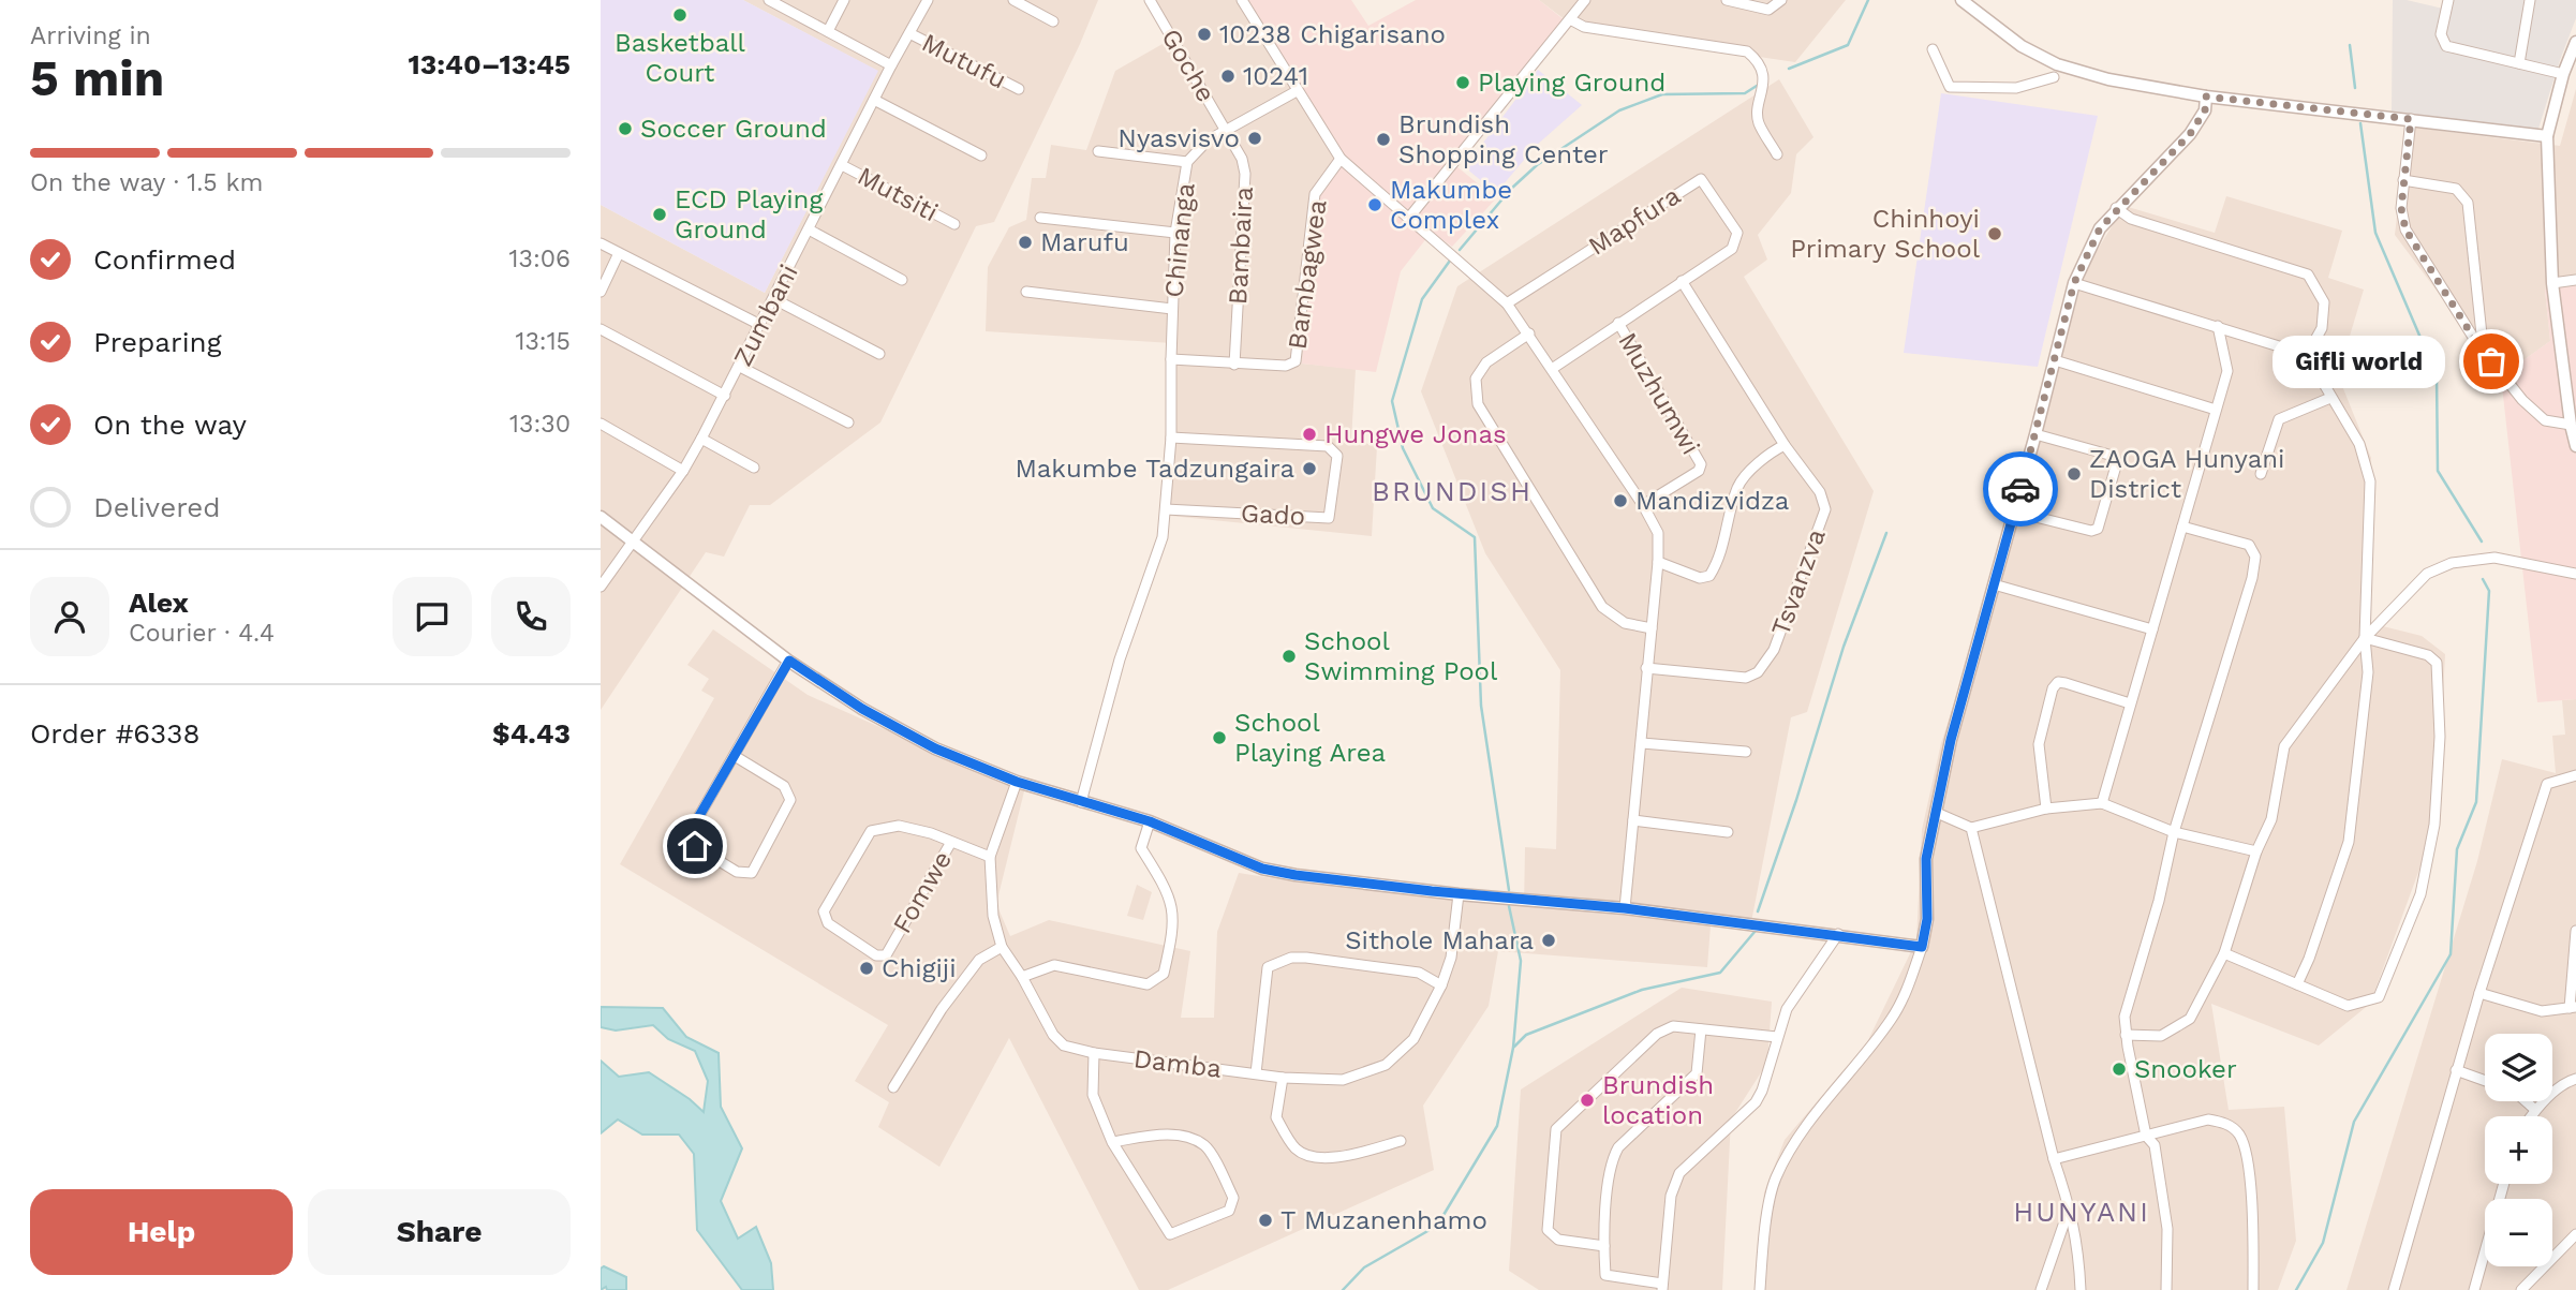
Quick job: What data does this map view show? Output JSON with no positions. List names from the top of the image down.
{
  "streets": {
    "street": [
      "Mutufu",
      "Goche",
      "Mutsiti",
      "Mapfura",
      "Chinanga",
      "Bambaira",
      "Bambagwea",
      "Zumbani",
      "Muzhumwi",
      "Gado",
      "Tsvanzva",
      "Fomwe",
      "Damba"
    ]
  },
  "crossings": [
    ["Mutufu", "Zumbani"],
    ["Goche", "Chinanga"],
    ["Goche", "Bambaira"],
    ["Mutsiti", "Zumbani"],
    ["Mapfura", "Muzhumwi"],
    ["Mapfura", "Tsvanzva"],
    ["Chinanga", "Bambaira"],
    ["Chinanga", "Bambagwea"],
    ["Chinanga", "Gado"],
    ["Bambaira", "Bambagwea"],
    ["Fomwe", "Damba"]
  ],
  "districts": ["BRUNDISH", "HUNYANI"],
  "places": [
    "Basketball Court",
    "10238 Chigarisano",
    "10241",
    "Playing Ground",
    "Soccer Ground",
    "Nyasvisvo",
    "Brundish Shopping Center",
    "Makumbe Complex",
    "ECD Playing Ground",
    "Chinhoyi Primary School",
    "Marufu",
    "Gifli world",
    "Hungwe Jonas",
    "Makumbe Tadzungaira",
    "ZAOGA Hunyani District",
    "Mandizvidza",
    "School Swimming Pool",
    "School Playing Area",
    "Sithole Mahara",
    "Chigiji",
    "Snooker",
    "Brundish location",
    "T Muzanenhamo"
  ],
  "page": {
    "heading": ["5 min", "Arriving in", "13:40–13:45"],
    "panel": [
      "Alex",
      "Courier · 4.4",
      "Order #6338",
      "$4.43"
    ],
    "bar": "On the way · 1.5 km",
    "list": [
      ["Confirmed", "13:06"],
      ["Preparing", "13:15"],
      ["On the way", "13:30"],
      "Delivered"
    ],
    "bubble": "Gifli world",
    "map_buttons": ["+", "−"],
    "buttons": ["Help", "Share"]
  }
}
